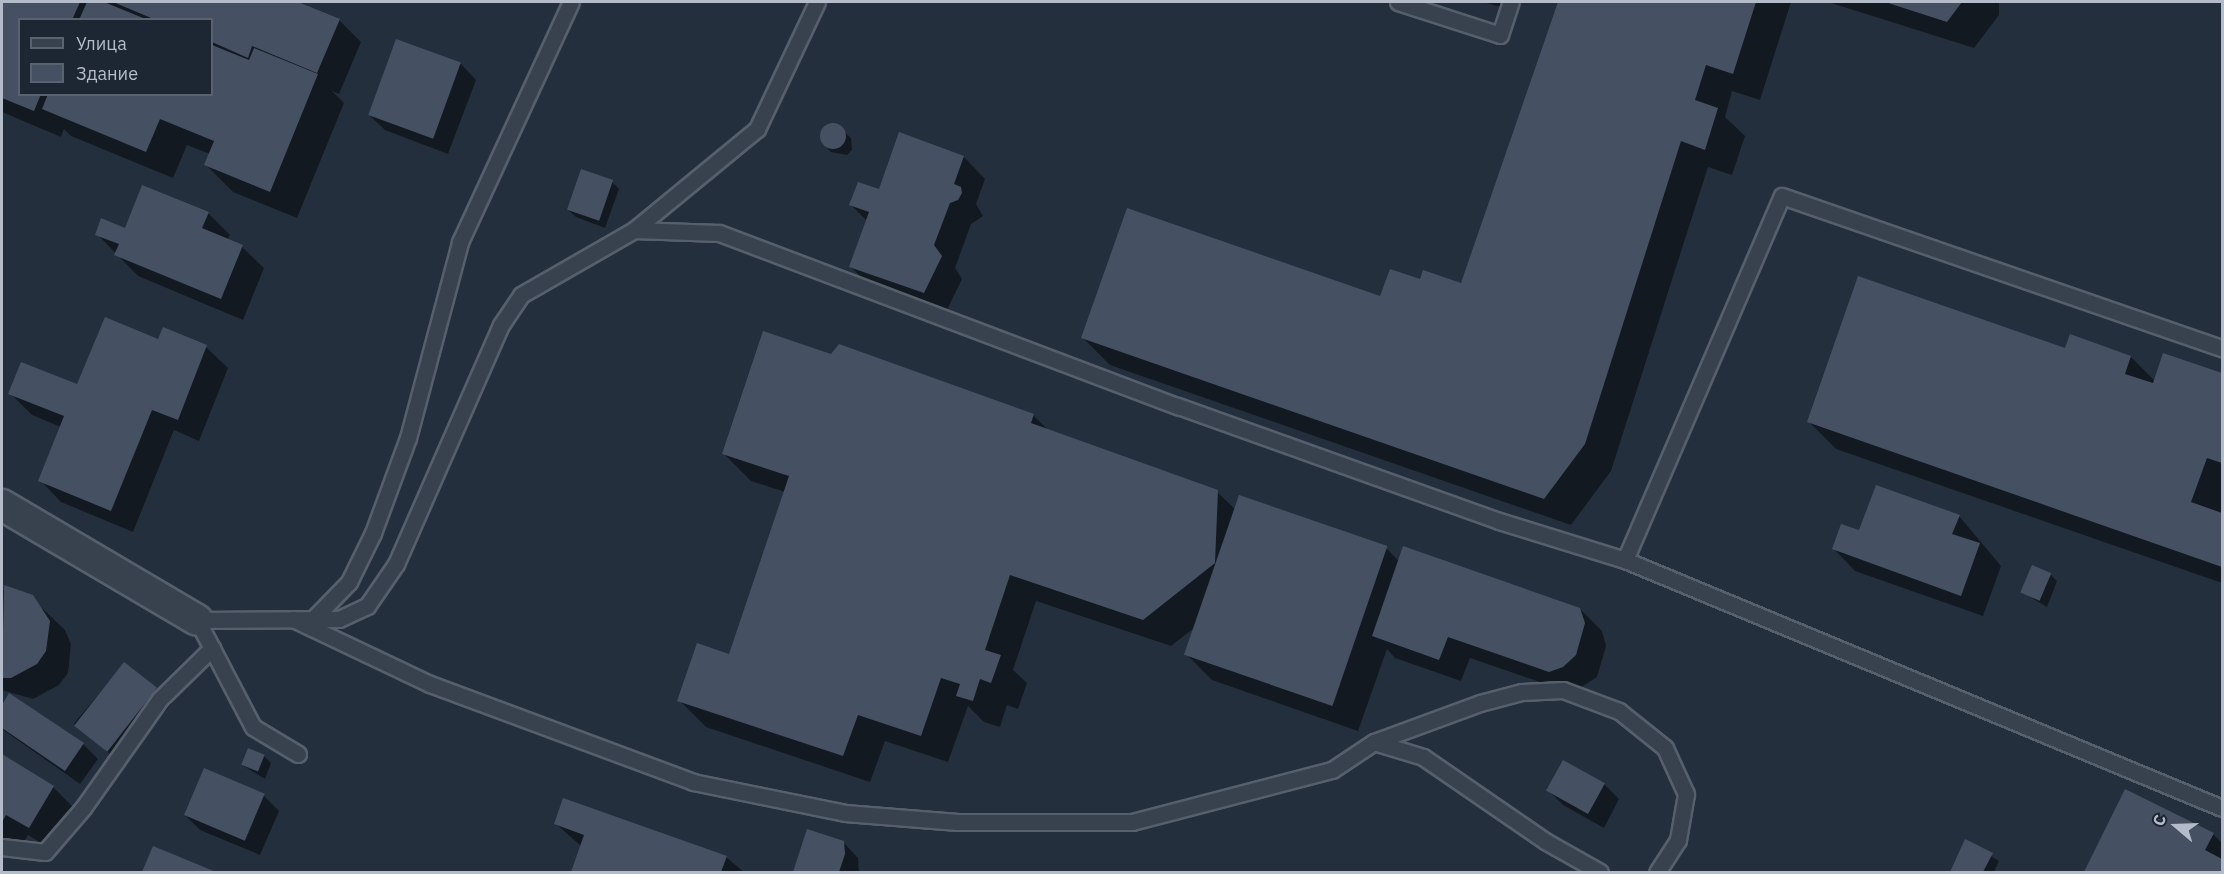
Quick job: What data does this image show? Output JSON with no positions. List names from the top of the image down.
{
  "legend": ["Улица", "Здание"],
  "north": "left"
}
